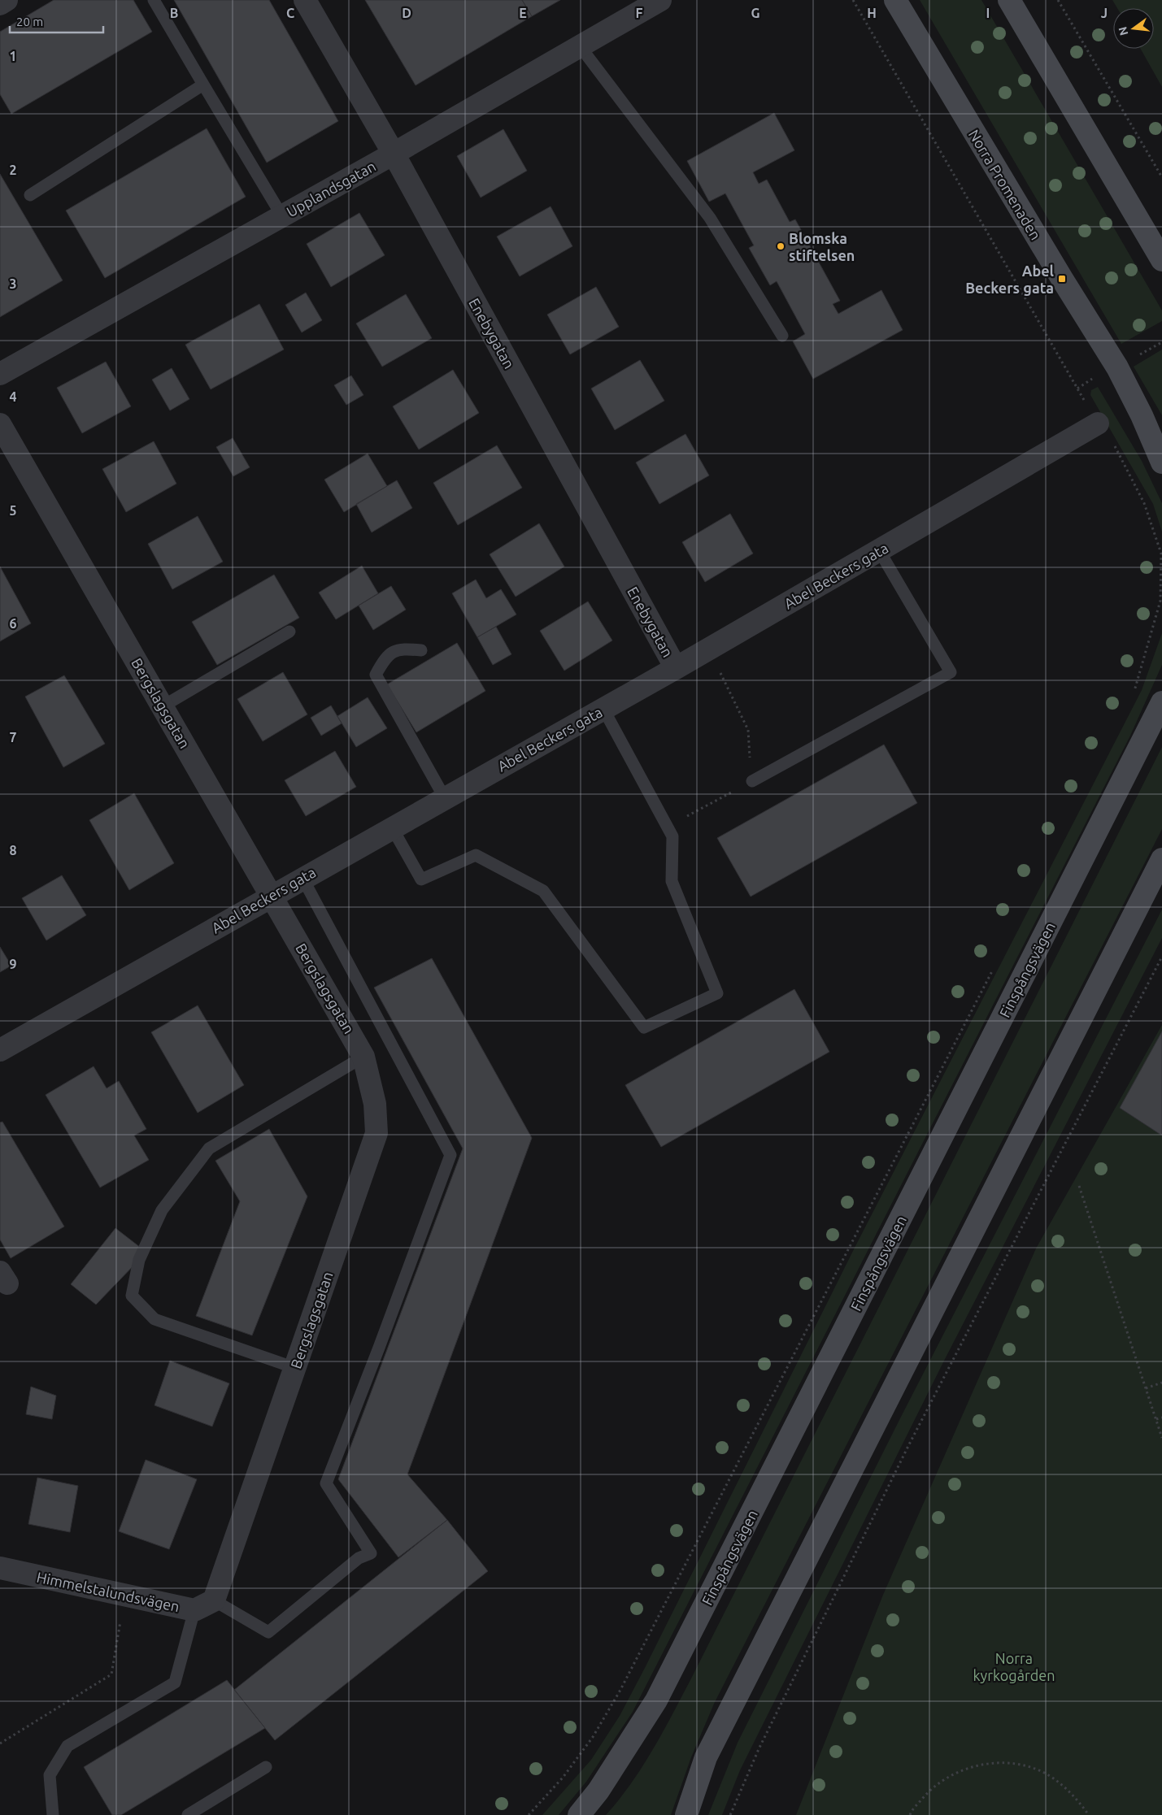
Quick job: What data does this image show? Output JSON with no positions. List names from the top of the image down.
{
  "streets": {
    "main road": ["Norra Promenaden", "Finspångsvägen"],
    "street": [
      "Upplandsgatan",
      "Enebygatan",
      "Abel Beckers gata",
      "Bergslagsgatan",
      "Himmelstalundsvägen"
    ]
  },
  "crossings": [
    ["Upplandsgatan", "Enebygatan"],
    ["Enebygatan", "Abel Beckers gata"],
    ["Abel Beckers gata", "Bergslagsgatan"],
    ["Bergslagsgatan", "Himmelstalundsvägen"]
  ],
  "parks": ["Norra kyrkogården"],
  "places": {
    "other": ["Blomska stiftelsen"],
    "transit": ["Abel Beckers gata"]
  },
  "scale_bar": "20 m",
  "north": "left",
  "grid": {
    "columns": [
      "B",
      "C",
      "D",
      "E",
      "F",
      "G",
      "H",
      "I",
      "J"
    ],
    "rows": [
      "1",
      "2",
      "3",
      "4",
      "5",
      "6",
      "7",
      "8",
      "9"
    ]
  }
}
